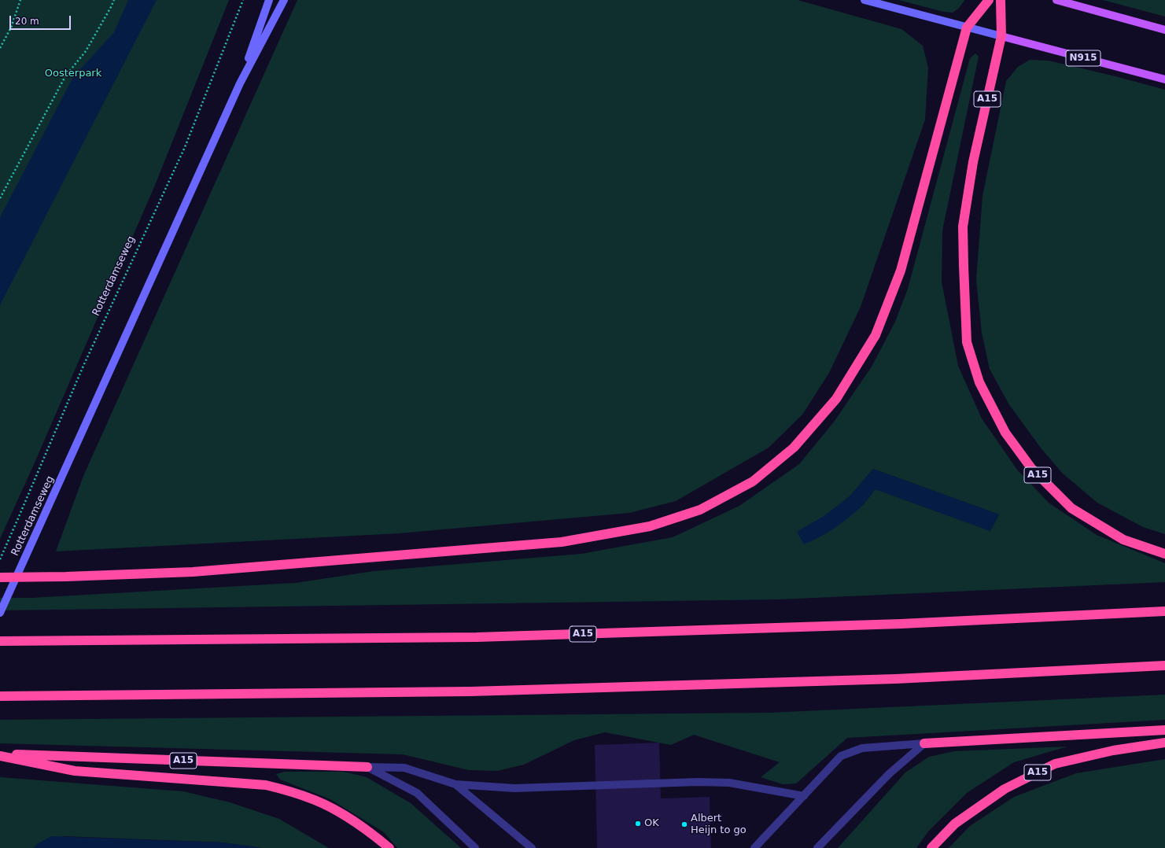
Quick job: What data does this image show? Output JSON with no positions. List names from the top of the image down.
{
  "streets": {
    "highway": ["A15"],
    "main road": ["N915", "Rotterdamseweg"]
  },
  "crossings": [
    ["N915", "A15"]
  ],
  "parks": ["Oosterpark"],
  "places": ["OK", "Albert Heijn to go"],
  "scale_bar": "20 m"
}
